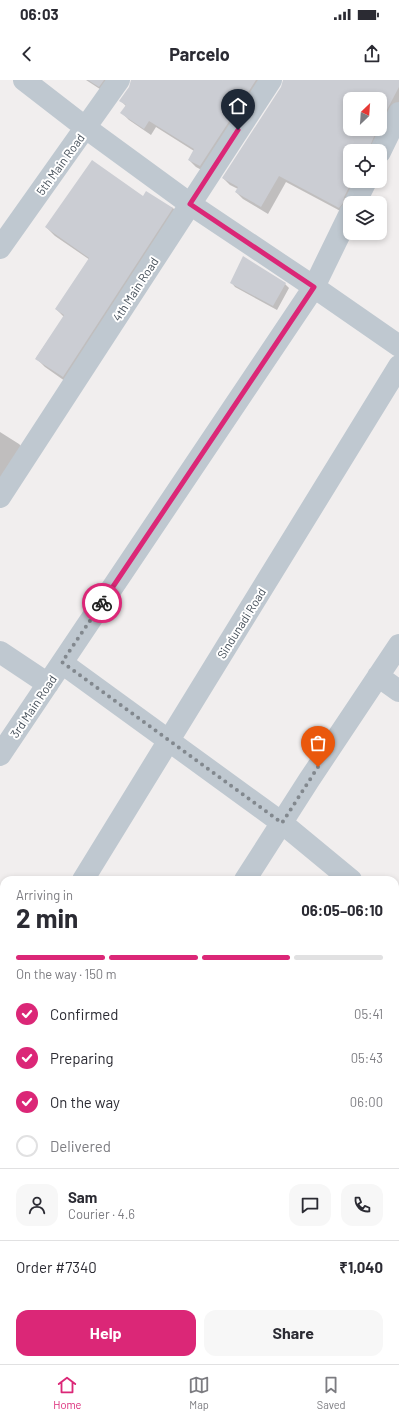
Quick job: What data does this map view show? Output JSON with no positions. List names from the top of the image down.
{
  "streets": {
    "street": [
      "5th Main Road",
      "4th Main Road",
      "Sindunadi Road",
      "3rd Main Road"
    ]
  },
  "north": "top right",
  "page": {
    "status": "06:03",
    "header": "Parcelo",
    "heading": ["2 min", "Arriving in", "06:05–06:10"],
    "panel": [
      "Sam",
      "Courier · 4.6",
      "Order #7340",
      "₹1,040"
    ],
    "bar": "On the way · 150 m",
    "list": [
      ["Confirmed", "05:41"],
      ["Preparing", "05:43"],
      ["On the way", "06:00"],
      "Delivered"
    ],
    "buttons": ["Help", "Share"],
    "tabs": ["Home", "Map", "Saved"]
  }
}
